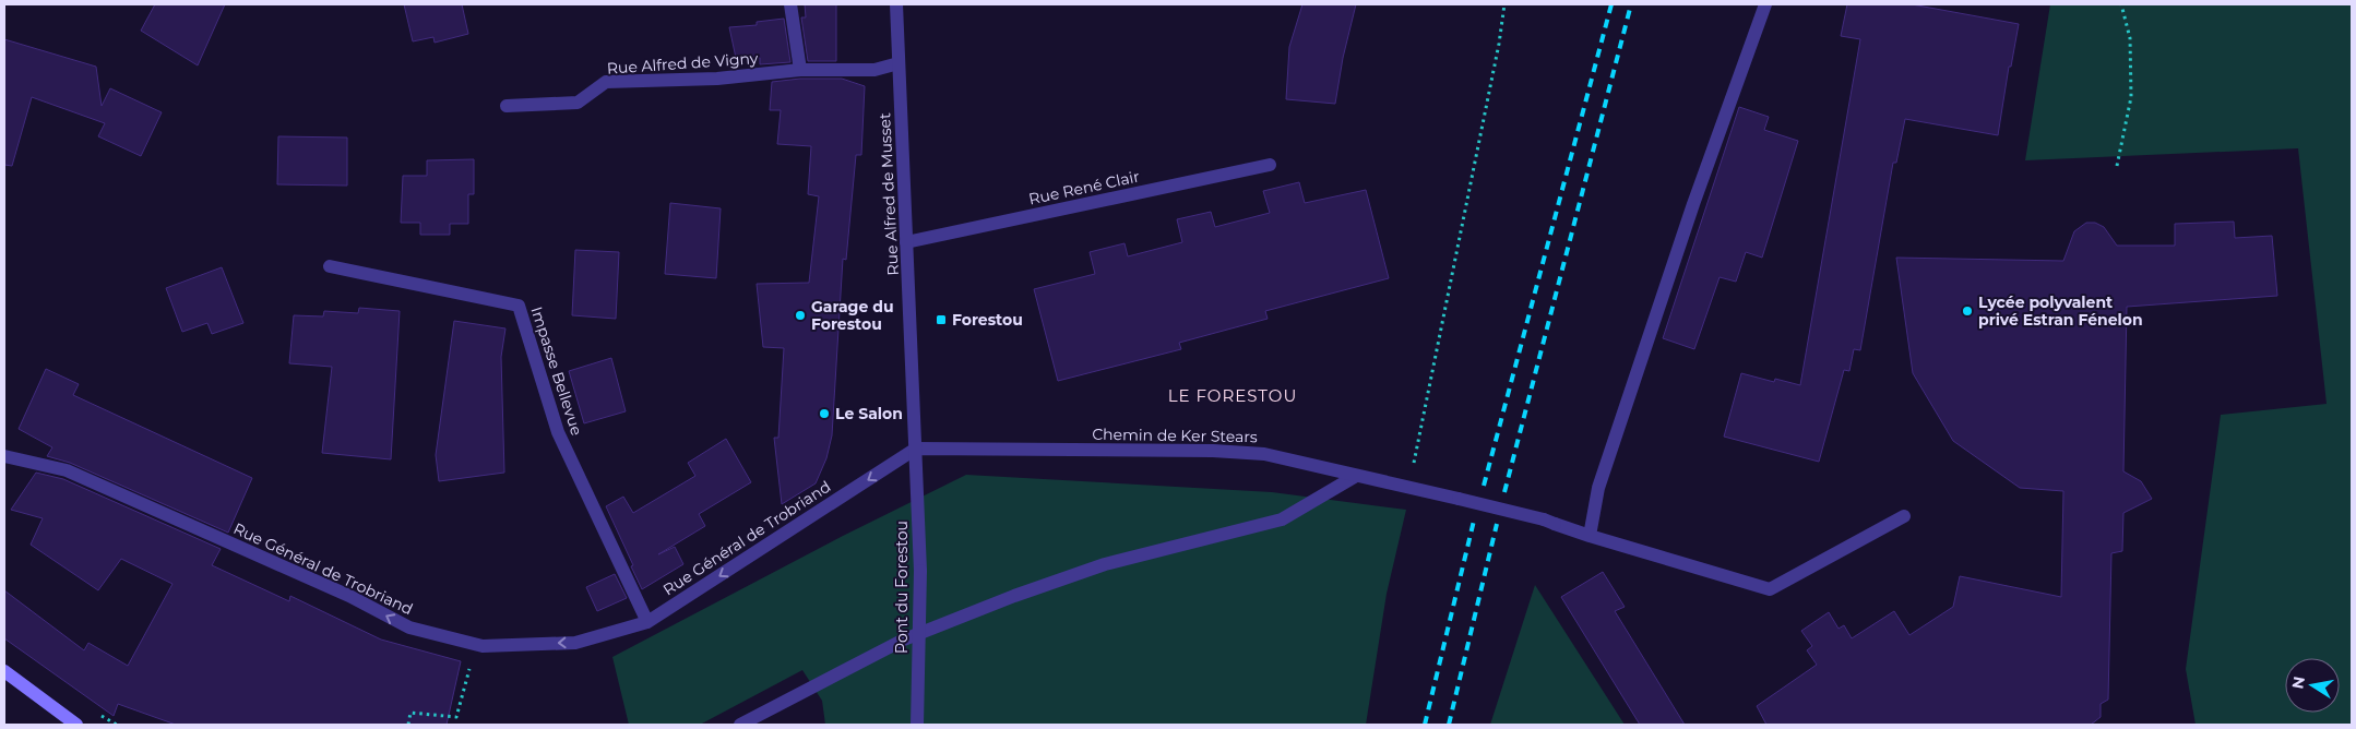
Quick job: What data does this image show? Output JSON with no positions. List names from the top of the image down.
{
  "streets": {
    "street": [
      "Rue Alfred de Vigny",
      "Rue René Clair",
      "Rue Alfred de Musset",
      "Impasse Bellevue",
      "Chemin de Ker Stears",
      "Rue Général de Trobriand",
      "Pont du Forestou"
    ]
  },
  "crossings": [
    ["Rue Alfred de Vigny", "Rue Alfred de Musset"],
    ["Rue René Clair", "Rue Alfred de Musset"],
    ["Rue Alfred de Musset", "Chemin de Ker Stears"],
    ["Rue Alfred de Musset", "Rue Général de Trobriand"],
    ["Rue Alfred de Musset", "Pont du Forestou"],
    ["Impasse Bellevue", "Rue Général de Trobriand"],
    ["Chemin de Ker Stears", "Rue Général de Trobriand"],
    ["Chemin de Ker Stears", "Pont du Forestou"],
    ["Rue Général de Trobriand", "Pont du Forestou"]
  ],
  "one_way": ["Rue Général de Trobriand"],
  "districts": ["LE FORESTOU"],
  "places": {
    "other": ["Lycée polyvalent privé Estran Fénelon", "Garage du Forestou", "Le Salon"],
    "transit": ["Forestou"]
  },
  "north": "left"
}
